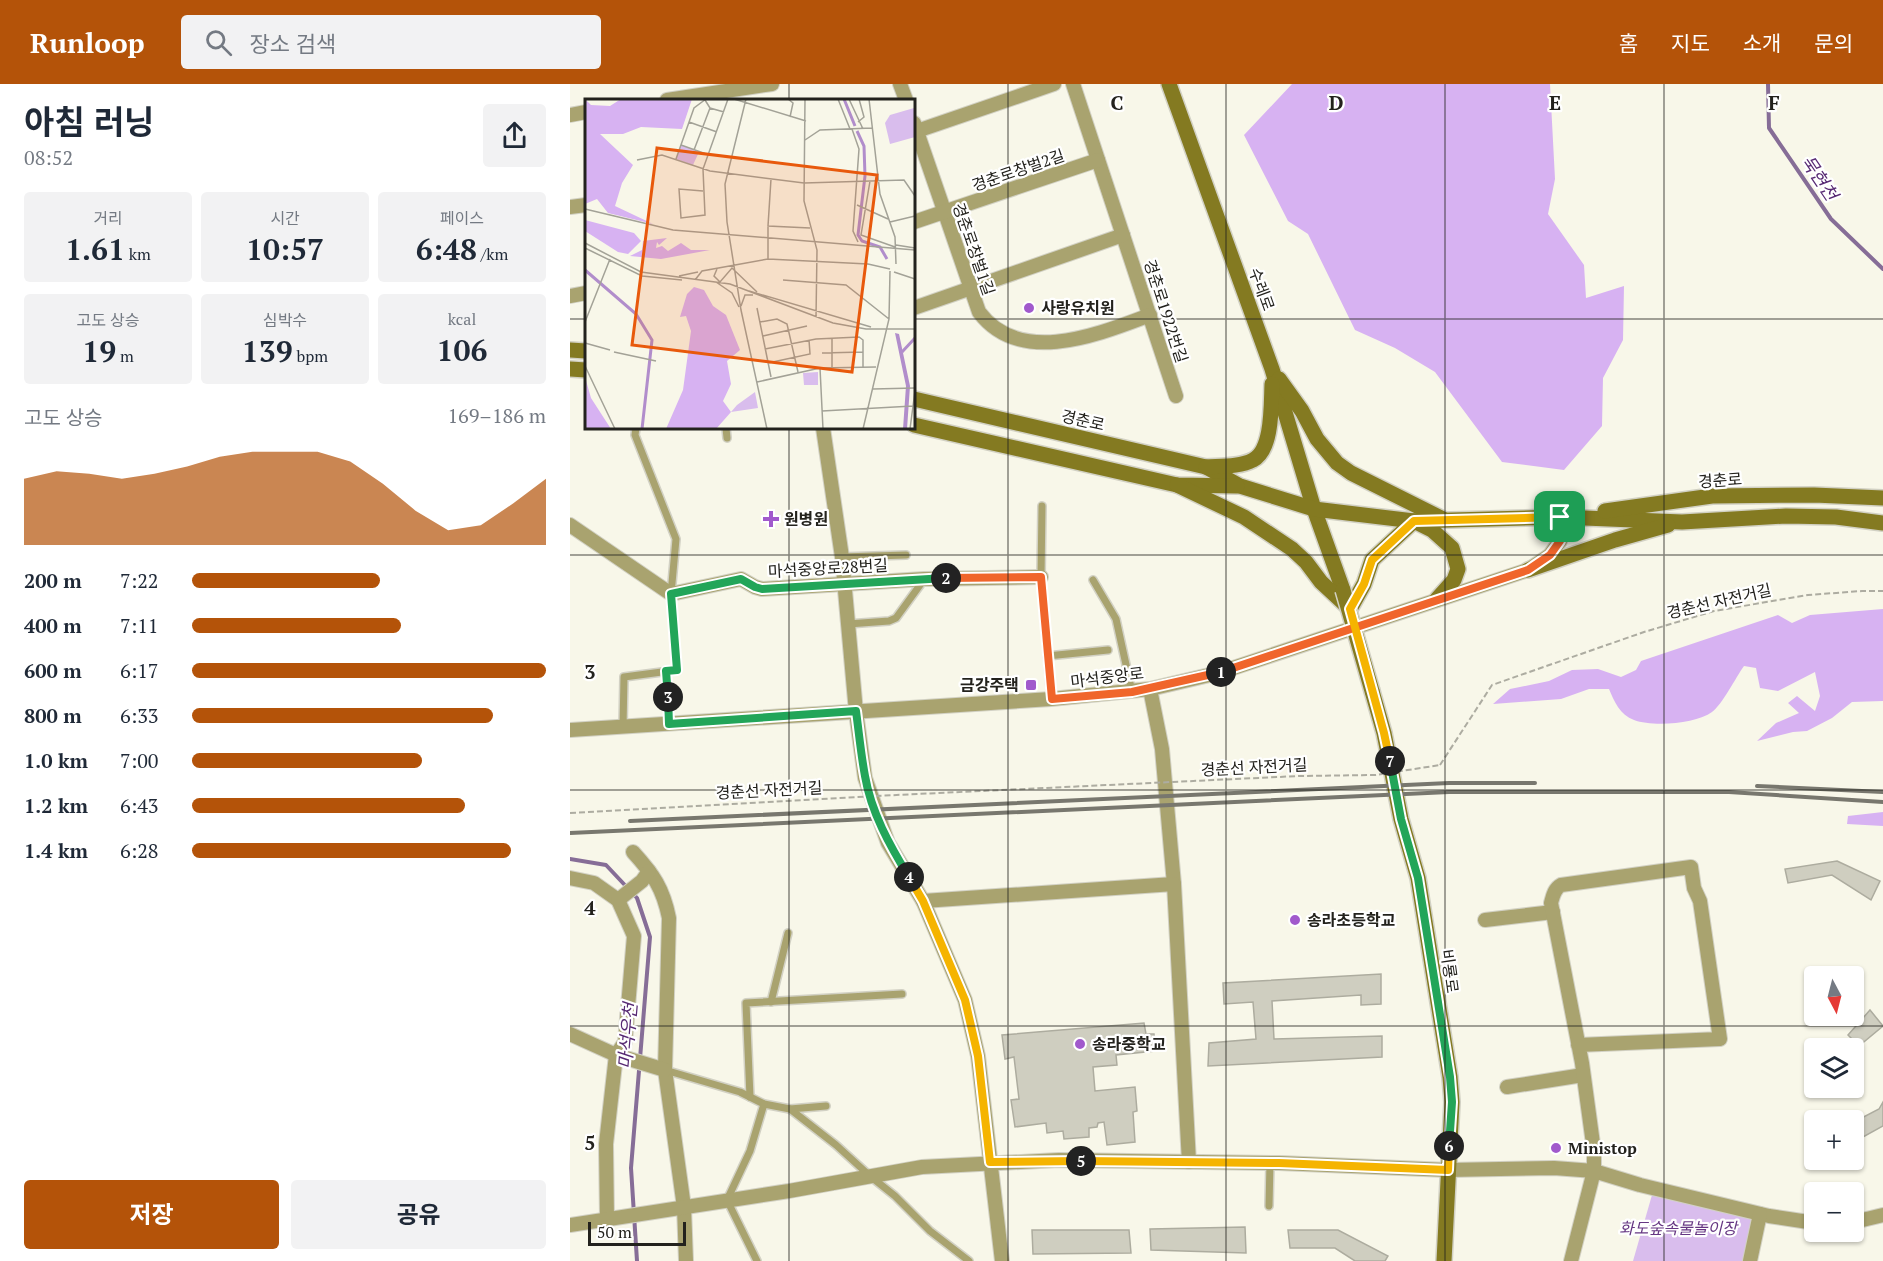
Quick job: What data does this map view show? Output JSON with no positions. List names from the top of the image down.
{
  "streets": {
    "street": [
      "경춘로창벌2길",
      "경춘로창벌1길",
      "수레로",
      "경춘로1922번길",
      "경춘로",
      "마석중앙로28번길",
      "마석중앙로",
      "비룡로"
    ],
    "path": ["경춘선 자전거길"]
  },
  "crossings": [
    ["경춘로창벌2길", "경춘로창벌1길"],
    ["경춘로창벌2길", "경춘로1922번길"],
    ["경춘로창벌1길", "경춘로1922번길"],
    ["수레로", "경춘로"],
    ["수레로", "비룡로"],
    ["경춘로", "마석중앙로"],
    ["경춘로", "비룡로"]
  ],
  "water": ["묵현천", "마석우천"],
  "parks": ["화도숲속물놀이장"],
  "places": {
    "other": [
      "사랑유치원",
      "송라초등학교",
      "송라중학교",
      "Ministop"
    ],
    "health": ["원병원"],
    "transit": ["금강주택"]
  },
  "scale_bar": "50 m",
  "north": "bottom",
  "page": {
    "header": "Runloop",
    "search": "장소 검색",
    "nav": [
      "홈",
      "지도",
      "소개",
      "문의"
    ],
    "heading": ["아침 러닝", "08:52"],
    "stats": [
      ["거리", "1.61 km"],
      ["시간", "10:57"],
      ["페이스", "6:48 /km"],
      ["고도 상승", "19 m"],
      ["심박수", "139 bpm"],
      ["kcal", "106"]
    ],
    "chart": ["고도 상승", "169–186 m"],
    "list": [
      {
        "name": "200 m",
        "note": "7:22"
      },
      {
        "name": "400 m",
        "note": "7:11"
      },
      {
        "name": "600 m",
        "note": "6:17"
      },
      {
        "name": "800 m",
        "note": "6:33"
      },
      {
        "name": "1.0 km",
        "note": "7:00"
      },
      {
        "name": "1.2 km",
        "note": "6:43"
      },
      {
        "name": "1.4 km",
        "note": "6:28"
      }
    ],
    "pins": [
      "2",
      "1",
      "3",
      "7",
      "4",
      "6",
      "5"
    ],
    "map_buttons": ["+", "−"],
    "buttons": ["저장", "공유"],
    "scale": "50 m"
  },
  "grid": {
    "columns": [
      "C",
      "D",
      "E",
      "F"
    ],
    "rows": ["3", "4", "5"]
  }
}
